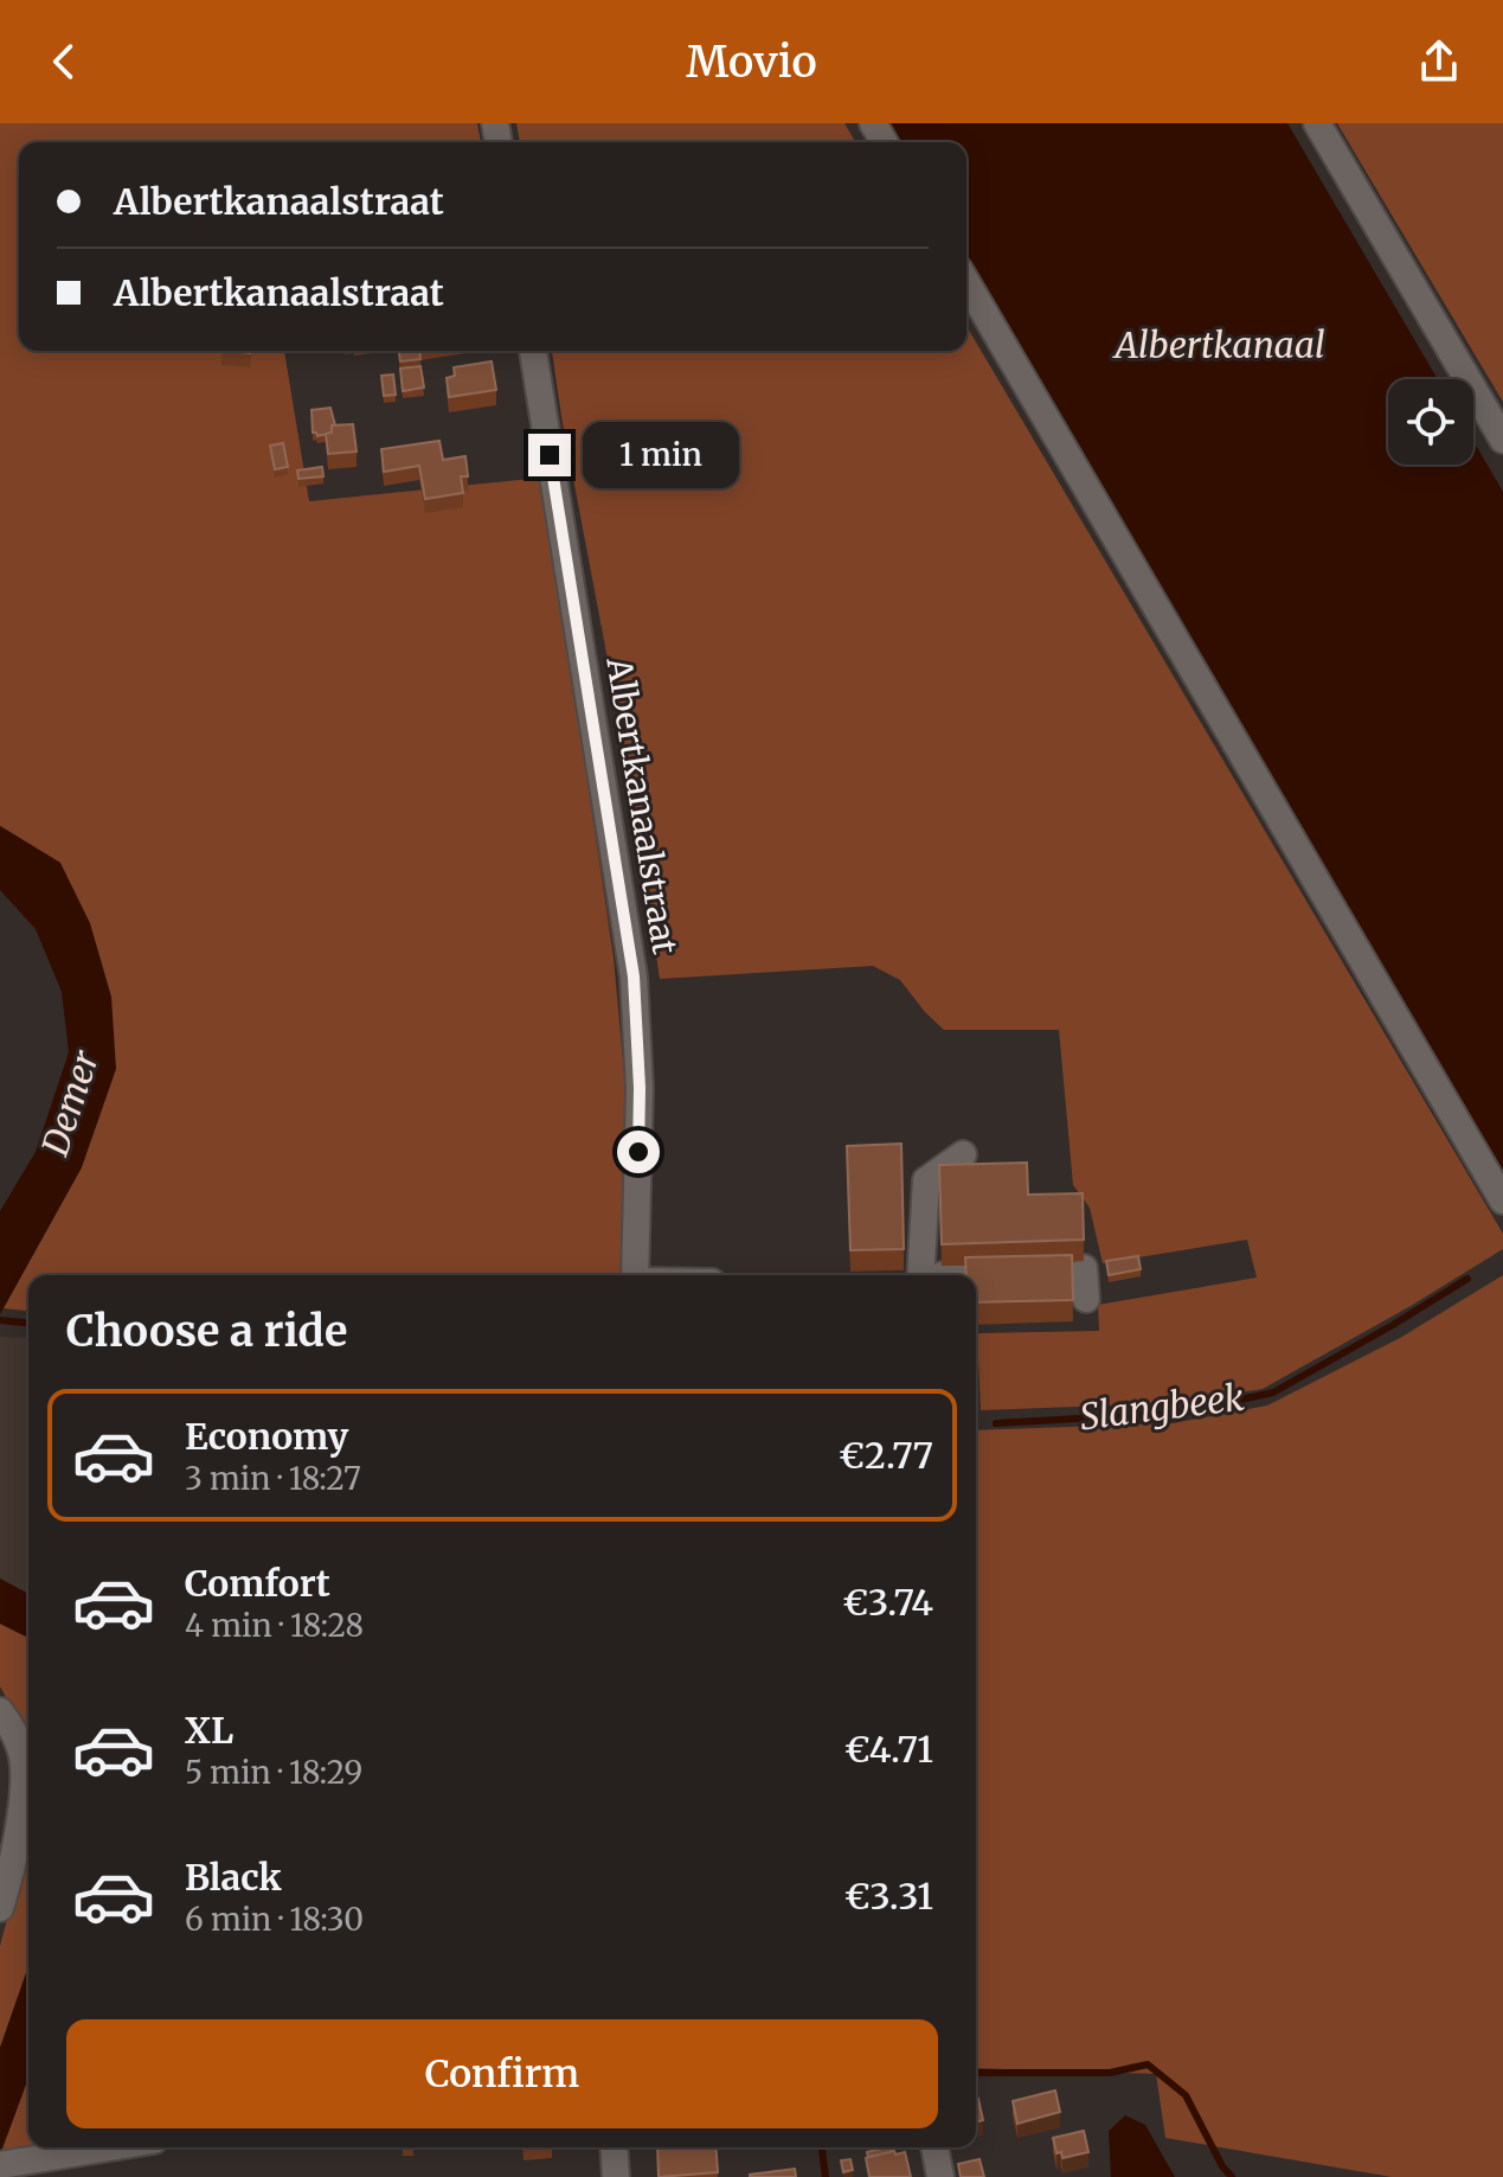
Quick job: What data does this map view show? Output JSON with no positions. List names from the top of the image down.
{
  "streets": {
    "street": ["Albertkanaalstraat"]
  },
  "water": ["Albertkanaal", "Demer", "Slangbeek"],
  "page": {
    "header": "Movio",
    "banner": ["Albertkanaalstraat", "Albertkanaalstraat"],
    "bubble": "1 min",
    "heading": "Choose a ride",
    "list": [
      {
        "name": "Economy",
        "note": "3 min · 18:27",
        "value": "€2.77"
      },
      {
        "name": "Comfort",
        "note": "4 min · 18:28",
        "value": "€3.74"
      },
      {
        "name": "XL",
        "note": "5 min · 18:29",
        "value": "€4.71"
      },
      {
        "name": "Black",
        "note": "6 min · 18:30",
        "value": "€3.31"
      }
    ],
    "buttons": "Confirm"
  }
}
